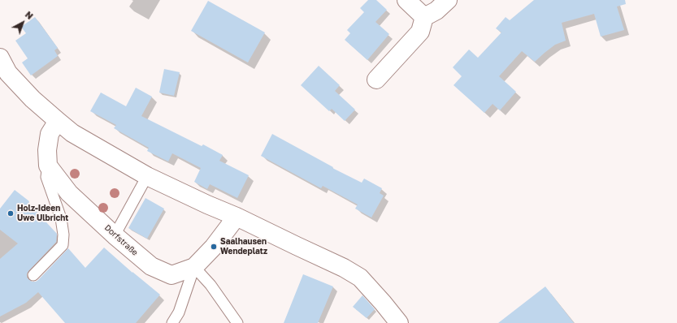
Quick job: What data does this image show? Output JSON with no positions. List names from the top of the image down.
{
  "streets": {
    "street": ["Dorfstraße"]
  },
  "places": ["Holz-Ideen Uwe Ulbricht", "Saalhausen Wendeplatz"],
  "north": "top right"
}
